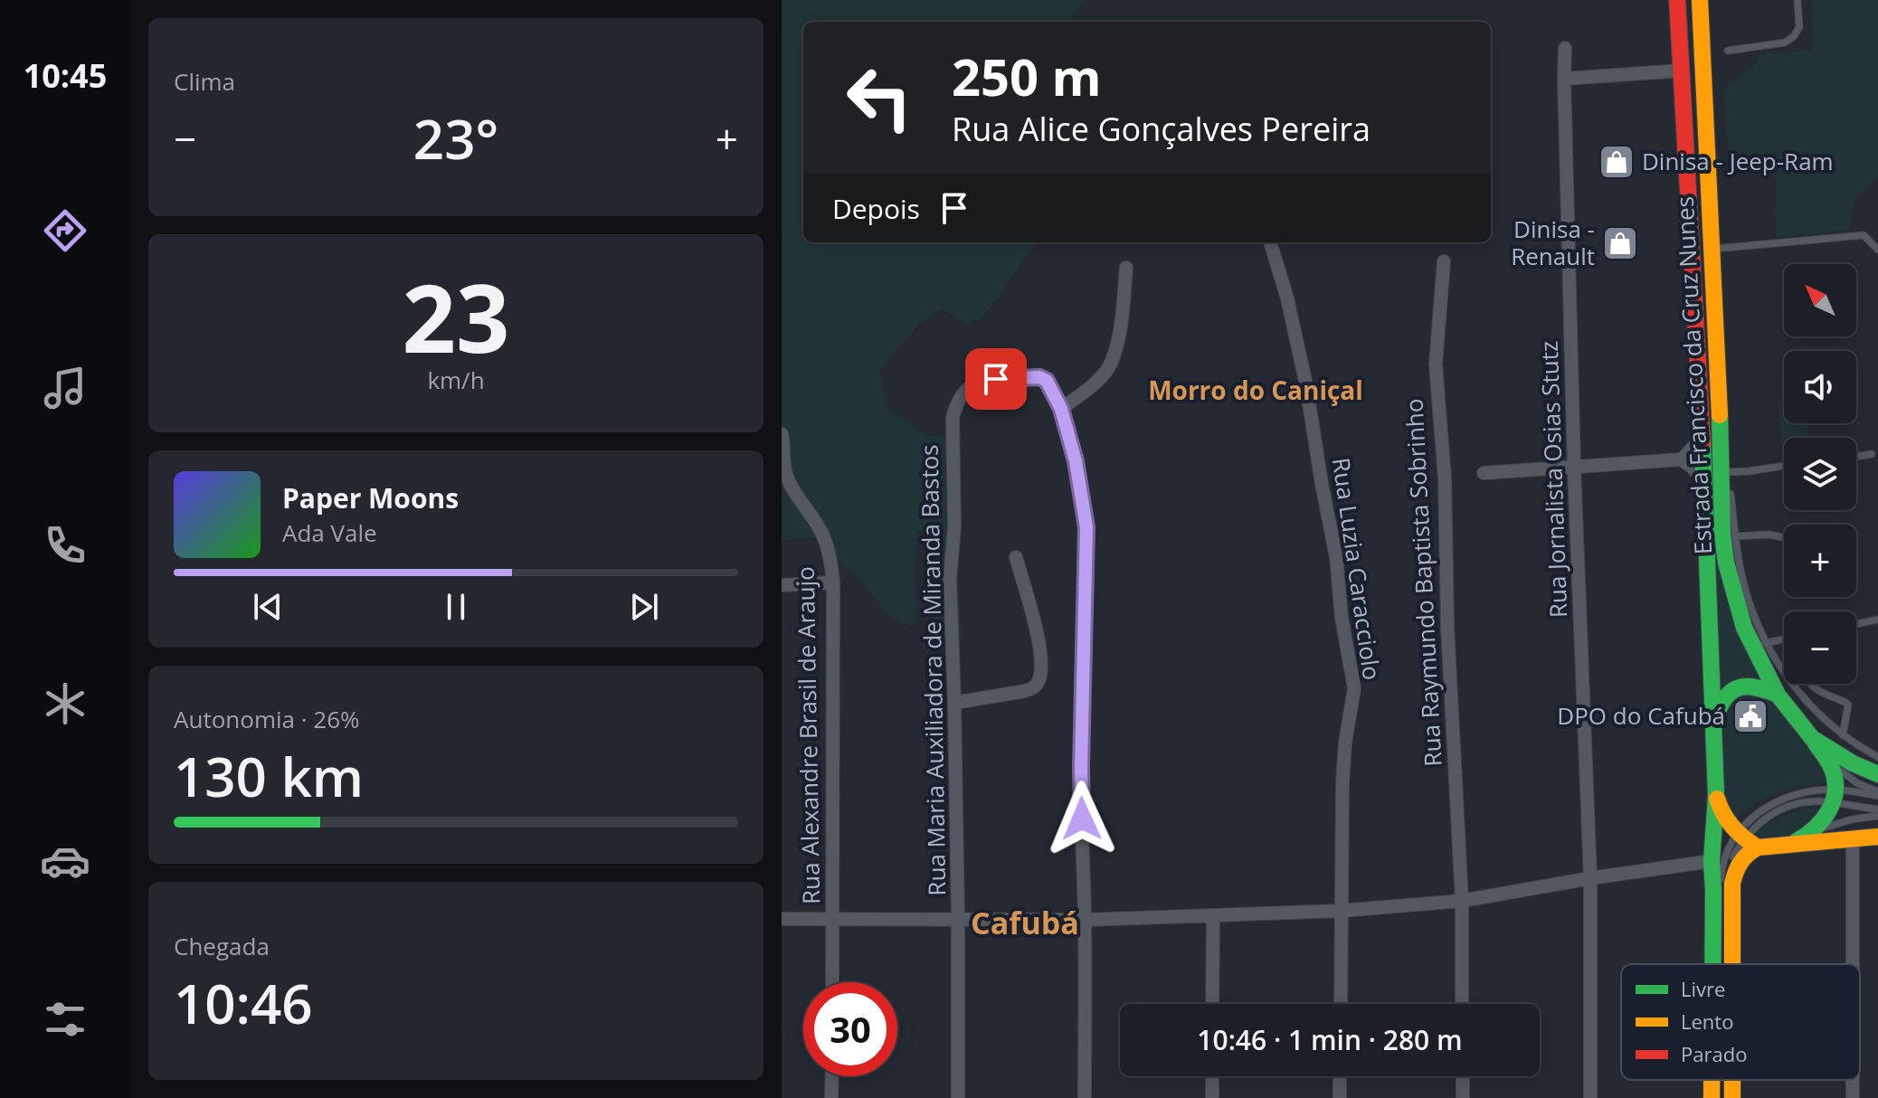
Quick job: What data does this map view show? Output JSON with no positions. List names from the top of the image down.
{
  "streets": {
    "main road": ["Estrada Francisco da Cruz Nunes"],
    "street": [
      "Rua Jornalista Osias Stutz",
      "Rua Luzia Caracciolo",
      "Rua Raymundo Baptista Sobrinho",
      "Rua Maria Auxiliadora de Miranda Bastos",
      "Rua Alexandre Brasil de Araujo"
    ]
  },
  "districts": ["Morro do Caniçal", "Cafubá"],
  "places": {
    "shop": ["Dinisa - Jeep-Ram", "Dinisa - Renault"],
    "public building": ["DPO do Cafubá"]
  },
  "legend": ["Livre", "Lento", "Parado"],
  "north": "top left",
  "page": {
    "tabs": "10:45",
    "tile": [
      "Clima",
      ["23", "km/h"],
      ["Autonomia · 26%", "130 km"],
      ["Chegada", "10:46"]
    ],
    "turn": ["250 m", "Rua Alice Gonçalves Pereira"],
    "heat": ["−", "23°", "+"],
    "then": "Depois",
    "map_buttons": ["+", "−"],
    "song": ["Paper Moons", "Ada Vale"],
    "limit": "30",
    "trip": "10:46 · 1 min · 280 m"
  }
}
